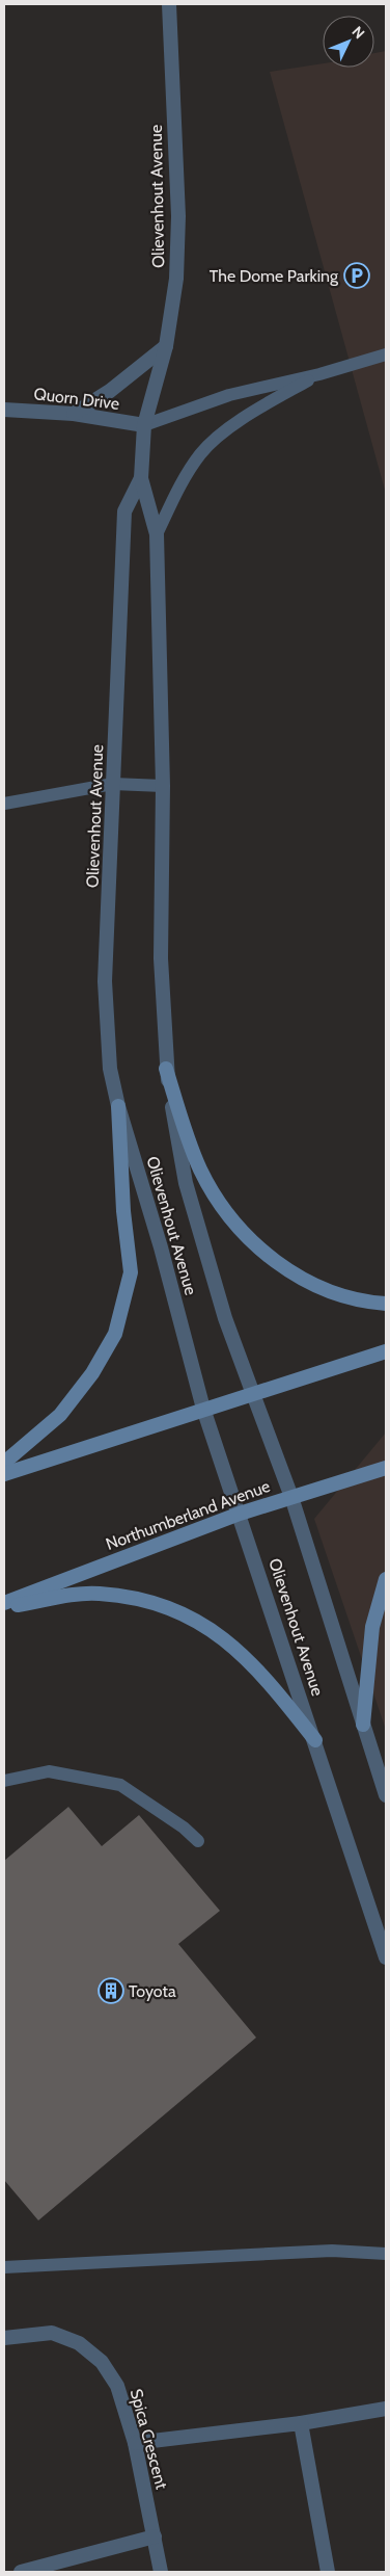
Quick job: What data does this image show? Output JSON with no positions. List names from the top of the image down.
{
  "streets": {
    "main road": ["Northumberland Avenue"],
    "street": ["Olievenhout Avenue", "Quorn Drive", "Spica Crescent"]
  },
  "crossings": [
    ["Olievenhout Avenue", "Quorn Drive"],
    ["Olievenhout Avenue", "Northumberland Avenue"]
  ],
  "places": {
    "parking": ["The Dome Parking"],
    "building": ["Toyota"]
  },
  "north": "top right"
}
